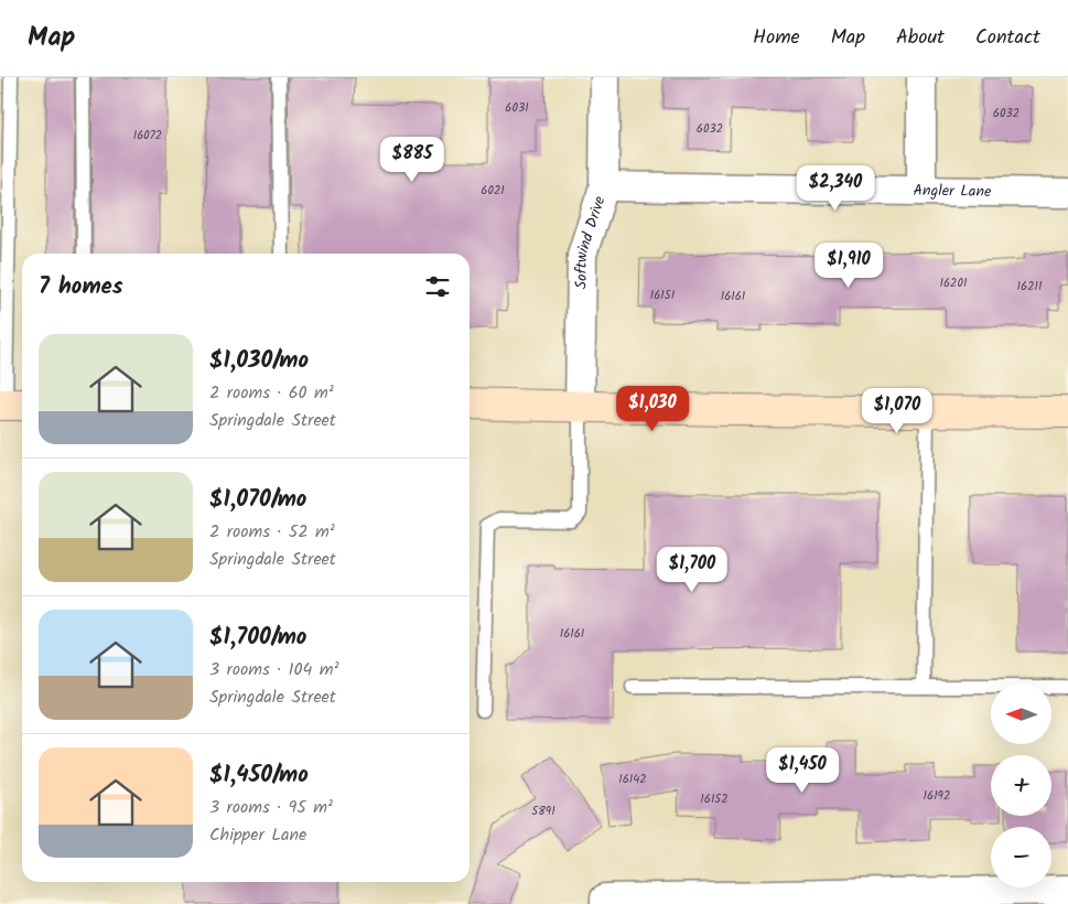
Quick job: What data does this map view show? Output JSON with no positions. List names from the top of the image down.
{
  "streets": {
    "street": ["Angler Lane", "Softwind Drive"]
  },
  "crossings": [
    ["Angler Lane", "Softwind Drive"]
  ],
  "house_numbers": [
    "6031",
    "6032",
    "6032",
    "16072",
    "6021",
    "16201",
    "16211",
    "16151",
    "16161",
    "16161",
    "16142",
    "16192",
    "16152",
    "5891"
  ],
  "north": "left",
  "page": {
    "header": "Map",
    "nav": [
      "Home",
      "Map",
      "About",
      "Contact"
    ],
    "price": [
      "$885",
      "$2,340",
      "$1,910",
      "$1,030",
      "$1,070",
      "$1,700",
      "$1,450"
    ],
    "heading": "7 homes",
    "list": [
      {
        "name": "$1,030/mo",
        "note": "2 rooms · 60 m² · Springdale Street"
      },
      {
        "name": "$1,070/mo",
        "note": "2 rooms · 52 m² · Springdale Street"
      },
      {
        "name": "$1,700/mo",
        "note": "3 rooms · 104 m² · Springdale Street"
      },
      {
        "name": "$1,450/mo",
        "note": "3 rooms · 95 m² · Chipper Lane"
      }
    ],
    "map_buttons": ["+", "−"]
  }
}
